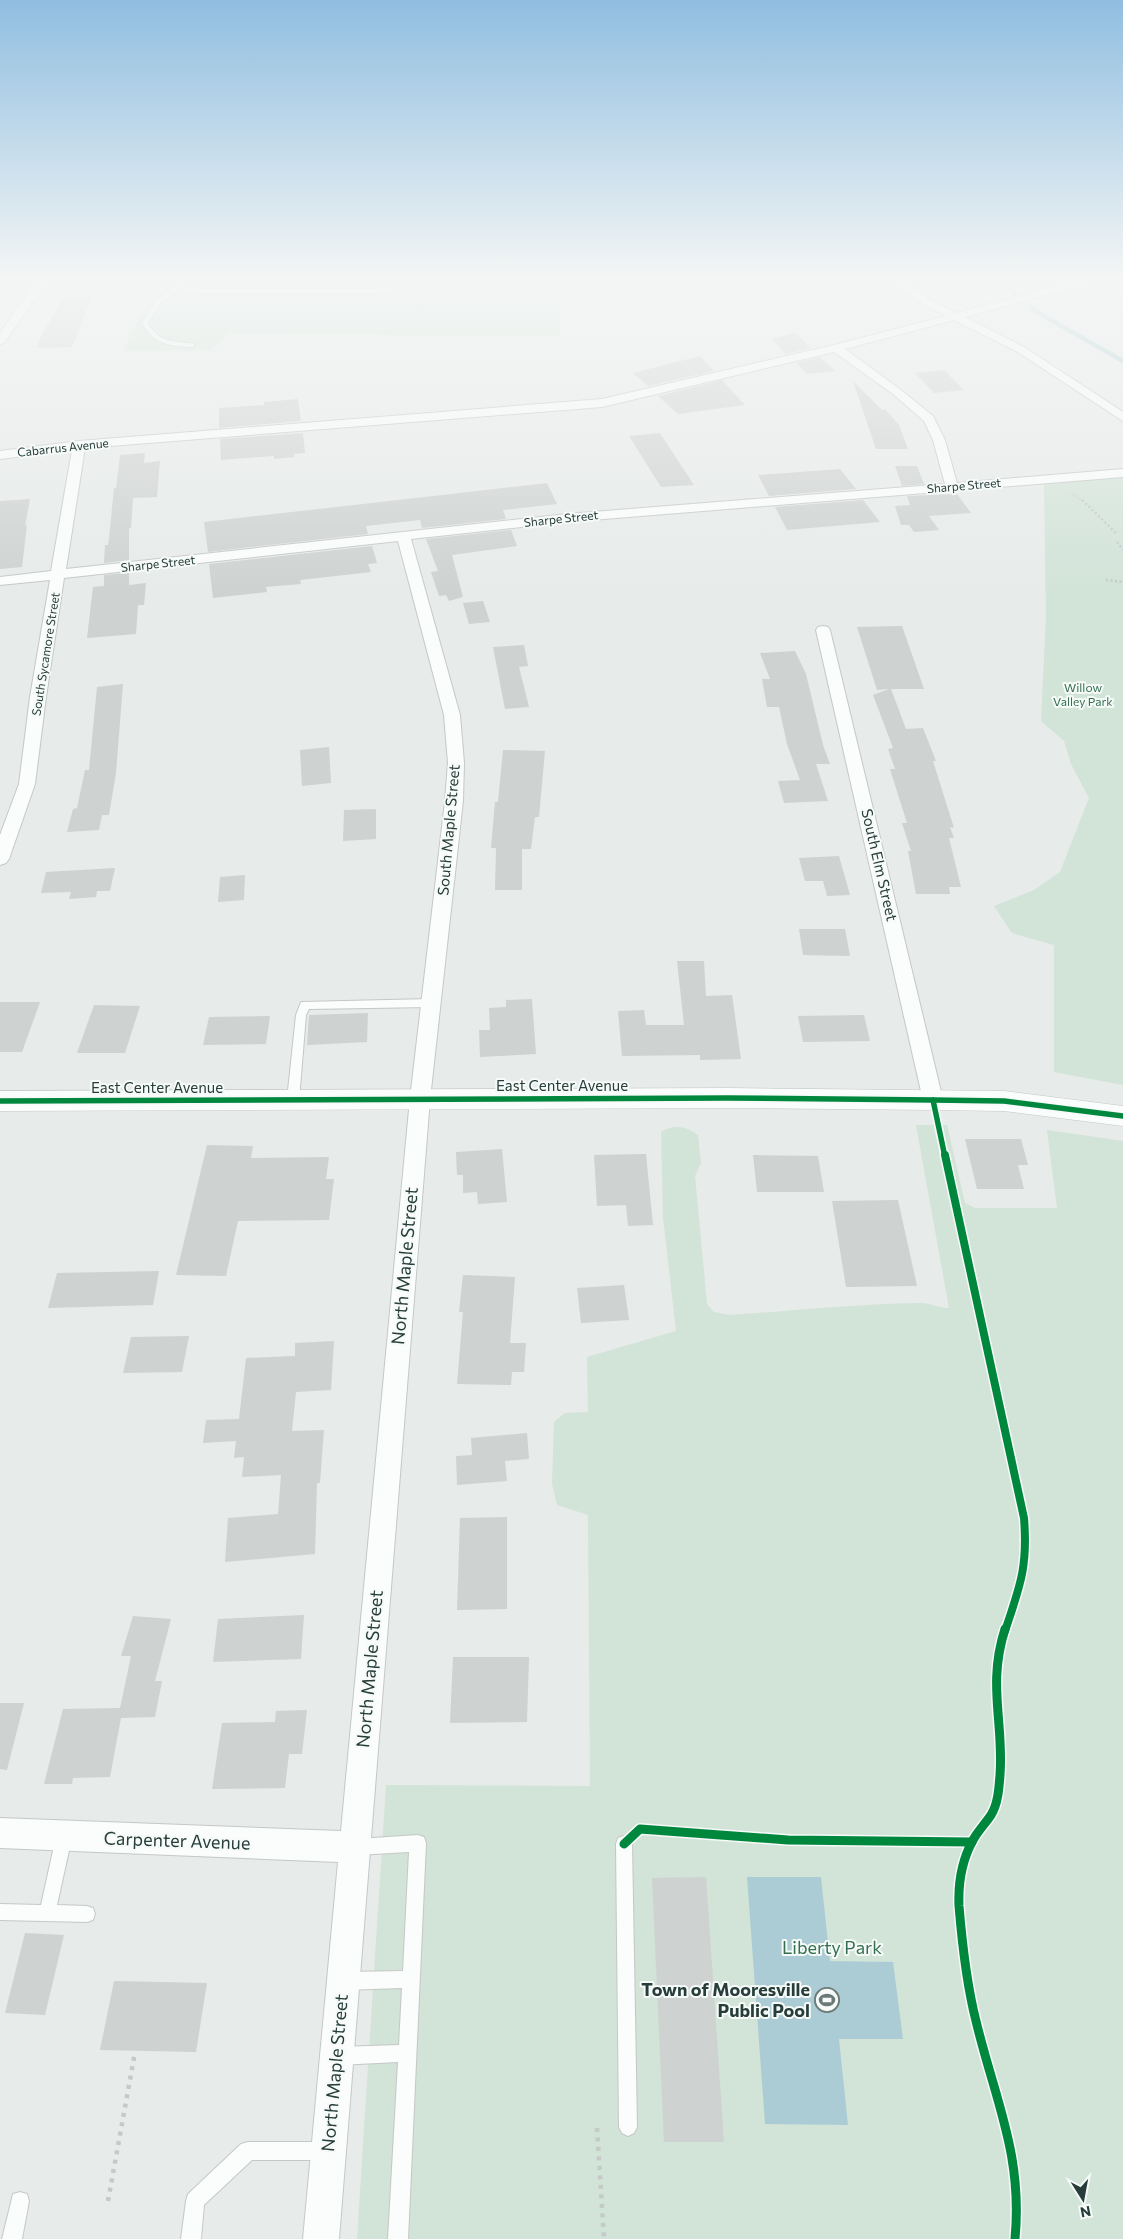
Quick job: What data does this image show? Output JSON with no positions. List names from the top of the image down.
{
  "streets": {
    "street": [
      "Cabarrus Avenue",
      "Sharpe Street",
      "South Sycamore Street",
      "South Maple Street",
      "South Elm Street",
      "East Center Avenue",
      "North Maple Street",
      "Carpenter Avenue"
    ]
  },
  "crossings": [
    ["Cabarrus Avenue", "South Sycamore Street"],
    ["Sharpe Street", "South Sycamore Street"],
    ["Sharpe Street", "South Maple Street"],
    ["South Maple Street", "East Center Avenue"],
    ["South Maple Street", "North Maple Street"],
    ["South Elm Street", "East Center Avenue"],
    ["East Center Avenue", "North Maple Street"],
    ["North Maple Street", "Carpenter Avenue"]
  ],
  "parks": ["Willow Valley Park", "Liberty Park"],
  "places": {
    "sports": ["Town of Mooresville Public Pool"]
  },
  "north": "bottom"
}
